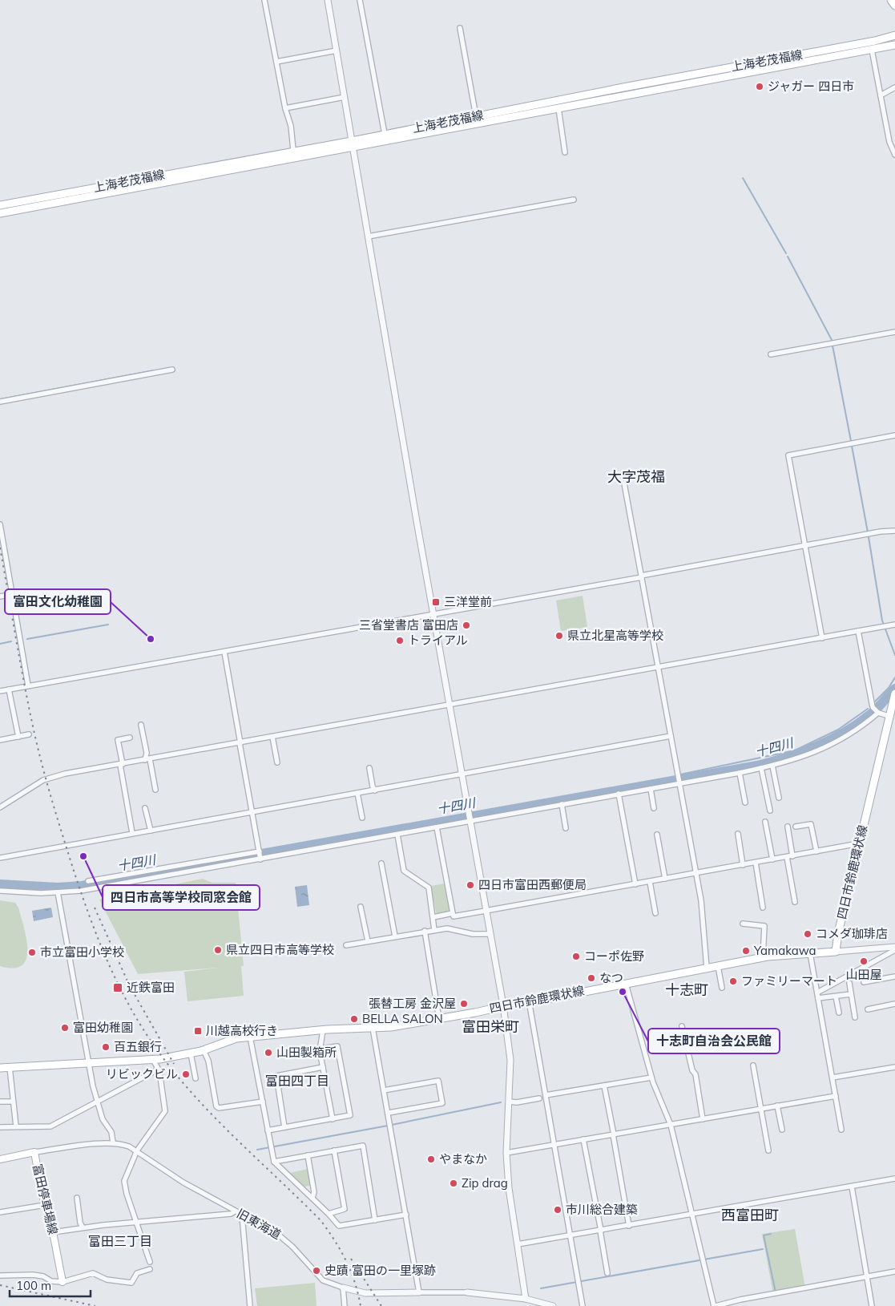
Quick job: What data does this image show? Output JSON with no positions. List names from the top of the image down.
{
  "streets": {
    "main road": ["上海老茂福線", "四日市鈴鹿環状線", "富田停車場線"],
    "street": ["旧東海道"]
  },
  "crossings": [
    ["富田停車場線", "旧東海道"]
  ],
  "districts": [
    "大字茂福",
    "十志町",
    "富田栄町",
    "富田四丁目",
    "西富田町",
    "富田三丁目"
  ],
  "water": ["十四川"],
  "places": {
    "other": [
      "ジャガー 四日市",
      "三省堂書店 富田店",
      "県立北星高等学校",
      "富田文化幼稚園",
      "トライアル",
      "四日市高等学校同窓会館",
      "四日市富田西郵便局",
      "コメダ珈琲店",
      "県立四日市高等学校",
      "Yamakawa",
      "市立富田小学校",
      "コーポ佐野",
      "山田屋",
      "なつ",
      "ファミリーマート",
      "十志町自治会公民館",
      "張替工房 金沢屋",
      "BELLA SALON",
      "富田幼稚園",
      "百五銀行",
      "山田製箱所",
      "リビックビル",
      "やまなか",
      "Zip drag",
      "市川総合建築",
      "史蹟 富田の一里塚跡"
    ],
    "transit": ["三洋堂前", "近鉄富田", "川越高校行き"]
  },
  "scale_bar": "100 m"
}
